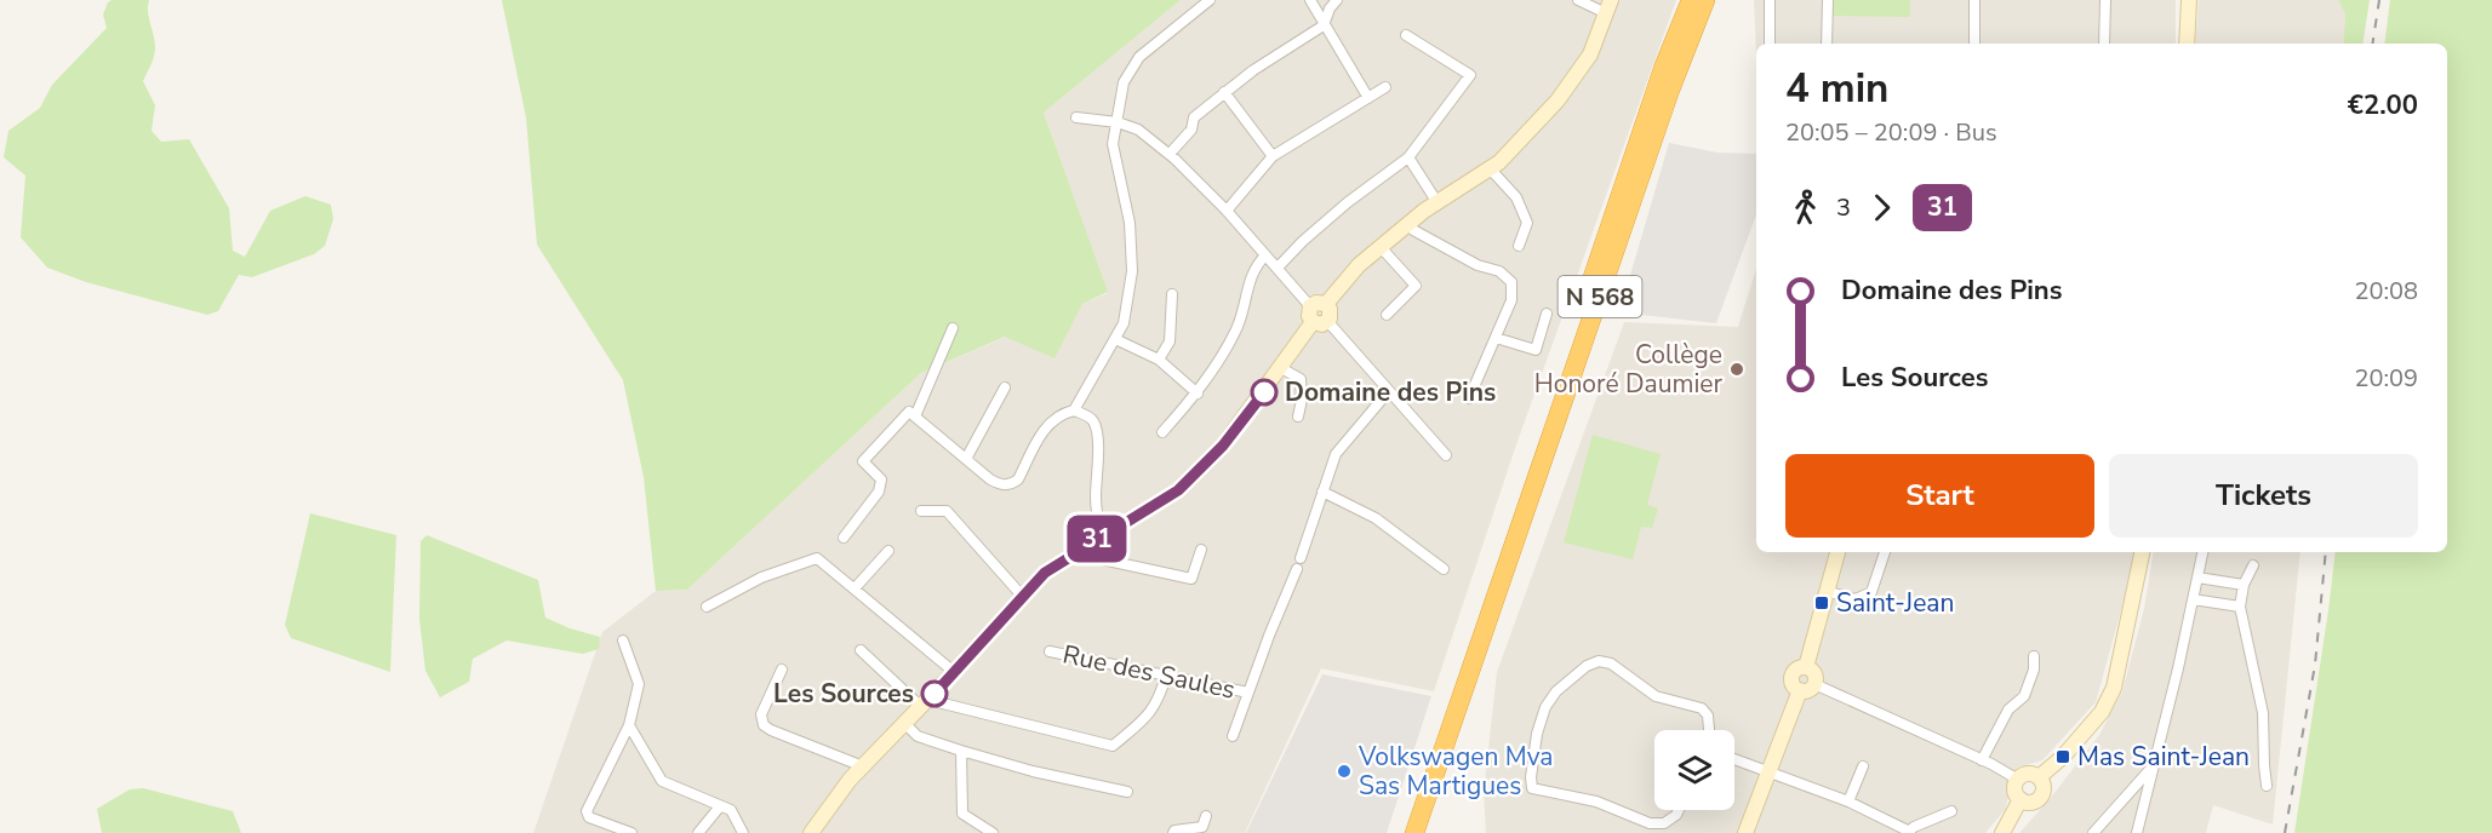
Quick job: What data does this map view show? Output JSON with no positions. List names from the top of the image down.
{
  "streets": {
    "highway": ["N 568"],
    "street": ["Rue des Saules"]
  },
  "places": {
    "other": [
      "Collège Honoré Daumier",
      "Domaine des Pins",
      "Les Sources",
      "Volkswagen Mva Sas Martigues"
    ],
    "transit": ["Saint-Jean", "Mas Saint-Jean"]
  },
  "lines": ["bus line 31"],
  "page": {
    "on_map": "31",
    "heading": ["4 min", "20:05 – 20:09 · Bus", "€2.00"],
    "legs": ["3", "31"],
    "list": [
      {
        "name": "Domaine des Pins",
        "value": "20:08"
      },
      {
        "name": "Les Sources",
        "value": "20:09"
      }
    ],
    "buttons": ["Start", "Tickets"]
  }
}
